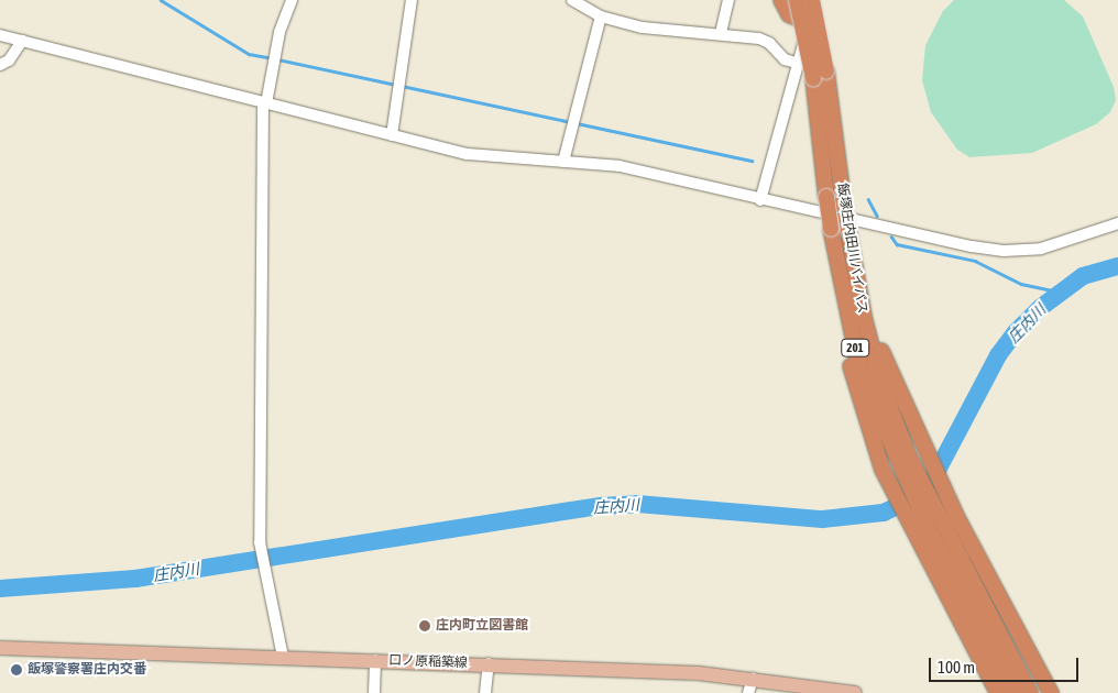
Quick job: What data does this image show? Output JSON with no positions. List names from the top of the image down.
{
  "streets": {
    "highway": ["飯塚庄内田川バイパス", "201"],
    "main road": ["口ノ原稲築線"]
  },
  "water": ["庄内川"],
  "places": ["庄内町立図書館", "飯塚警察署庄内交番"],
  "scale_bar": "100 m"
}
